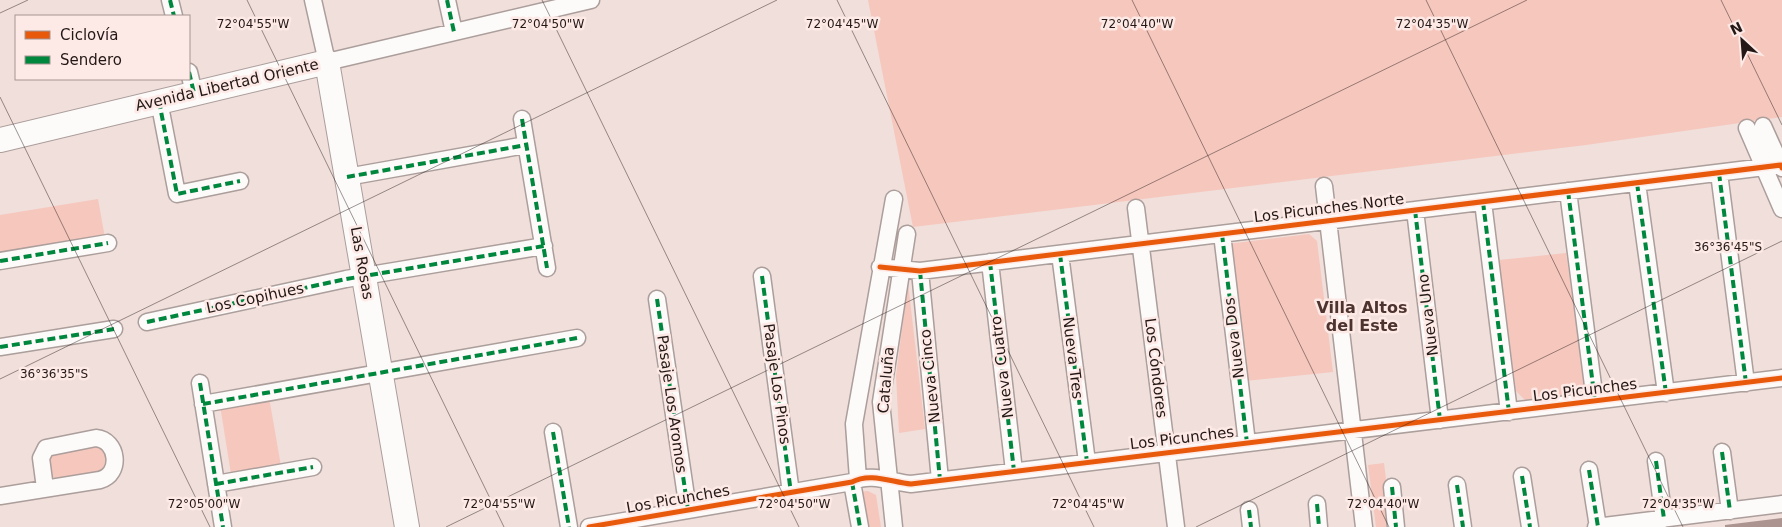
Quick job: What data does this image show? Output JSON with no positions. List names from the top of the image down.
{
  "streets": {
    "main road": ["Avenida Libertad Oriente", "Las Rosas"],
    "street": [
      "Los Picunches Norte",
      "Los Copihues",
      "Nueva Uno",
      "Nueva Dos",
      "Nueva Tres",
      "Nueva Cuatro",
      "Los Cóndores",
      "Nueva Cinco",
      "Cataluña",
      "Pasaje Los Pinos",
      "Los Picunches",
      "Pasaje Los Aromos"
    ]
  },
  "crossings": [
    ["Avenida Libertad Oriente", "Las Rosas"],
    ["Los Picunches Norte", "Nueva Uno"],
    ["Los Picunches Norte", "Nueva Dos"],
    ["Los Picunches Norte", "Nueva Tres"],
    ["Los Picunches Norte", "Nueva Cuatro"],
    ["Los Picunches Norte", "Los Cóndores"],
    ["Los Picunches Norte", "Nueva Cinco"],
    ["Los Picunches Norte", "Cataluña"],
    ["Las Rosas", "Los Copihues"],
    ["Nueva Uno", "Los Picunches"],
    ["Nueva Dos", "Los Picunches"],
    ["Nueva Tres", "Los Picunches"],
    ["Nueva Cuatro", "Los Picunches"],
    ["Los Cóndores", "Los Picunches"],
    ["Nueva Cinco", "Los Picunches"],
    ["Cataluña", "Los Picunches"],
    ["Pasaje Los Pinos", "Los Picunches"],
    ["Los Picunches", "Pasaje Los Aromos"]
  ],
  "districts": ["Villa Altos del Este"],
  "legend": ["Ciclovía", "Sendero"],
  "north": "top left",
  "coordinates": [
    "72°04'55\"W",
    "72°04'50\"W",
    "72°04'45\"W",
    "72°04'40\"W",
    "72°04'35\"W",
    "36°36'45\"S",
    "36°36'35\"S",
    "72°05'00\"W"
  ]
}
